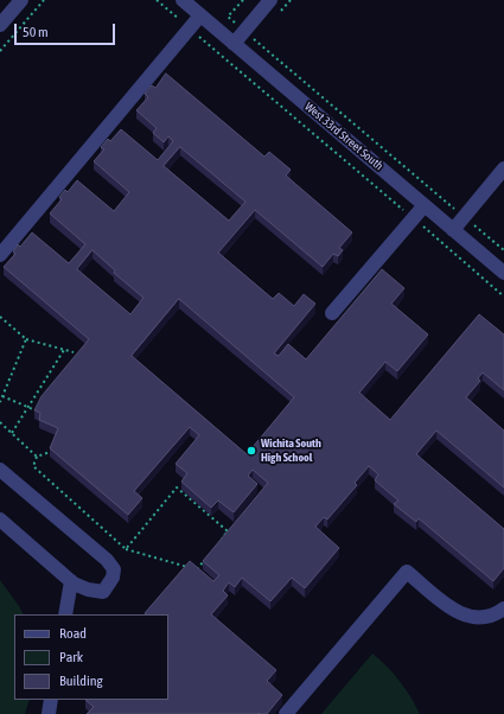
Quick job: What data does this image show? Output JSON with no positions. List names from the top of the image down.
{
  "streets": {
    "street": ["West 33rd Street South"]
  },
  "places": ["Wichita South High School"],
  "legend": ["Road", "Park", "Building"],
  "scale_bar": "50 m"
}
